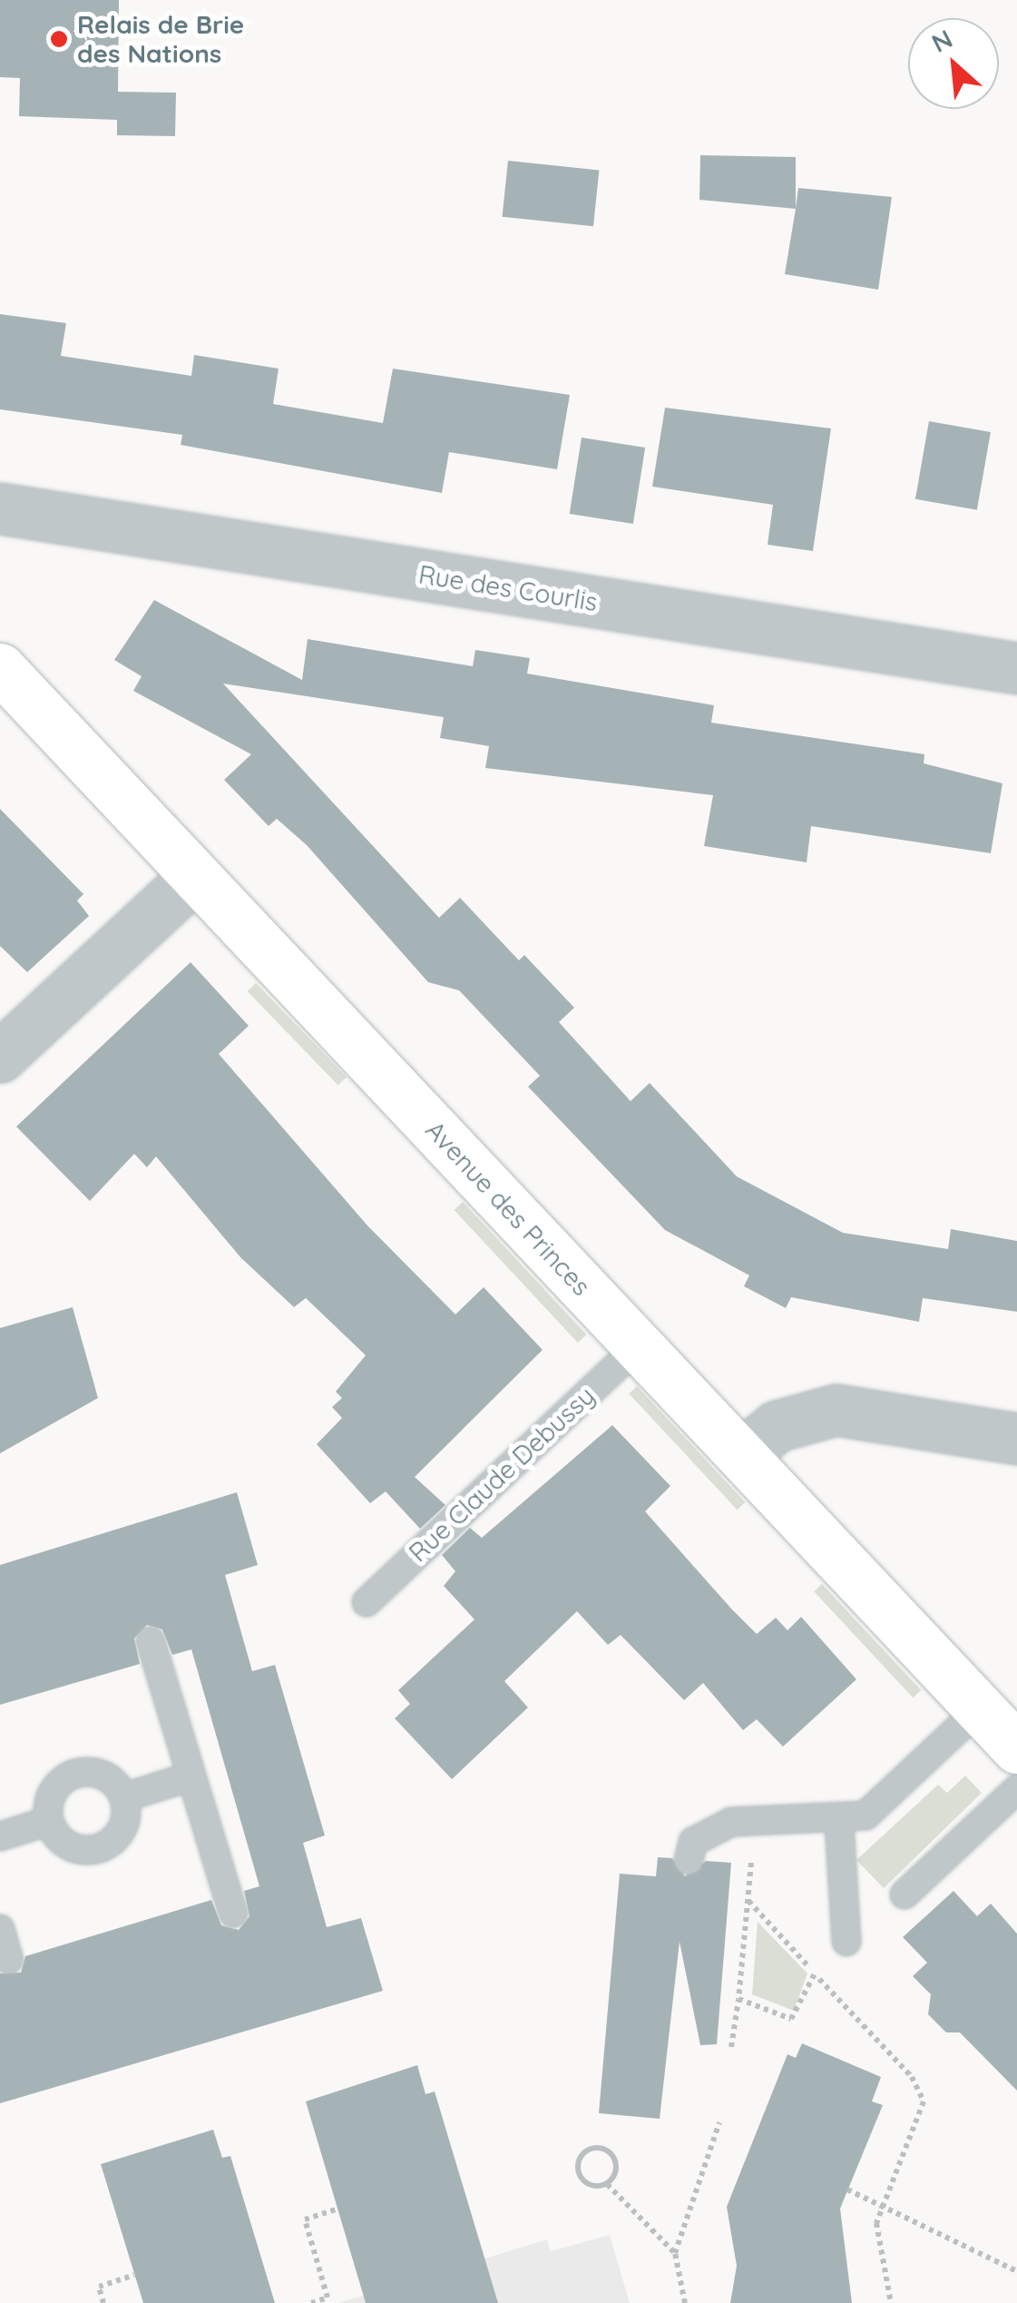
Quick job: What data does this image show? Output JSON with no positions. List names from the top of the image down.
{
  "streets": {
    "main road": ["Avenue des Princes"],
    "street": ["Rue des Courlis"],
    "lane": ["Rue Claude Debussy"]
  },
  "crossings": [
    ["Avenue des Princes", "Rue Claude Debussy"]
  ],
  "places": ["Relais de Brie des Nations"],
  "north": "top left"
}
